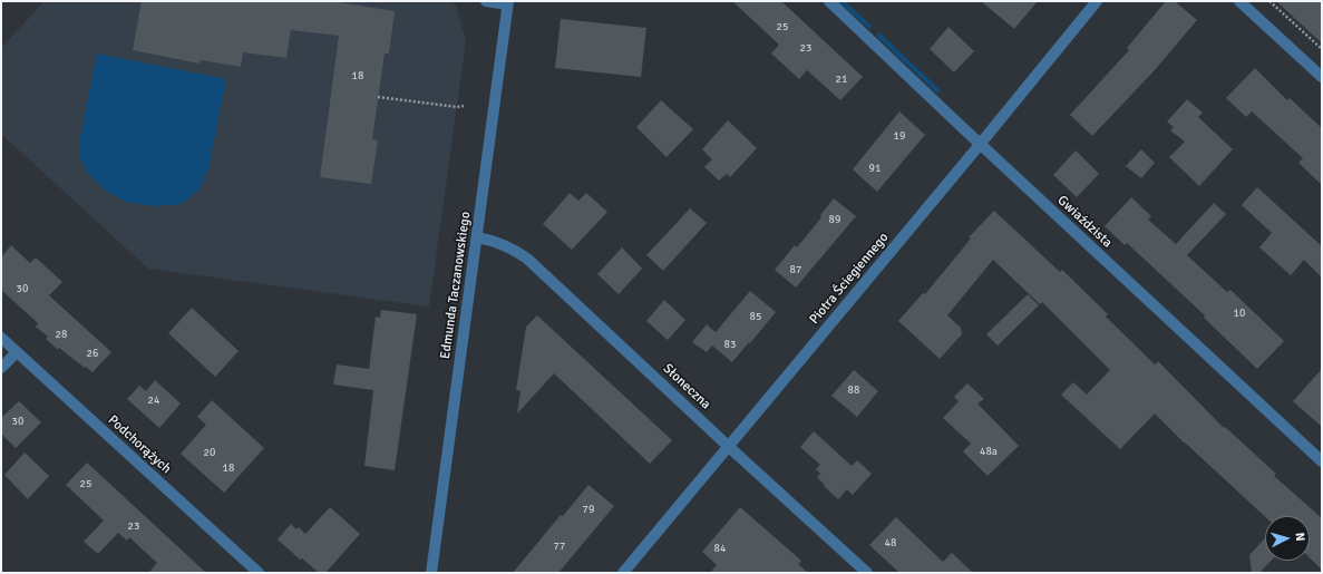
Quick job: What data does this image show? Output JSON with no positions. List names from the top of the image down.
{
  "streets": {
    "street": [
      "Gwiaździsta",
      "Piotra Ściegiennego",
      "Edmunda Taczanowskiego",
      "Słoneczna",
      "Podchorążych"
    ]
  },
  "crossings": [
    ["Gwiaździsta", "Piotra Ściegiennego"],
    ["Piotra Ściegiennego", "Słoneczna"],
    ["Edmunda Taczanowskiego", "Słoneczna"]
  ],
  "house_numbers": [
    "25",
    "23",
    "18",
    "21",
    "19",
    "91",
    "89",
    "87",
    "30",
    "10",
    "85",
    "28",
    "83",
    "26",
    "88",
    "24",
    "30",
    "48a",
    "20",
    "18",
    "25",
    "79",
    "23",
    "48",
    "77",
    "84"
  ],
  "north": "right"
}
